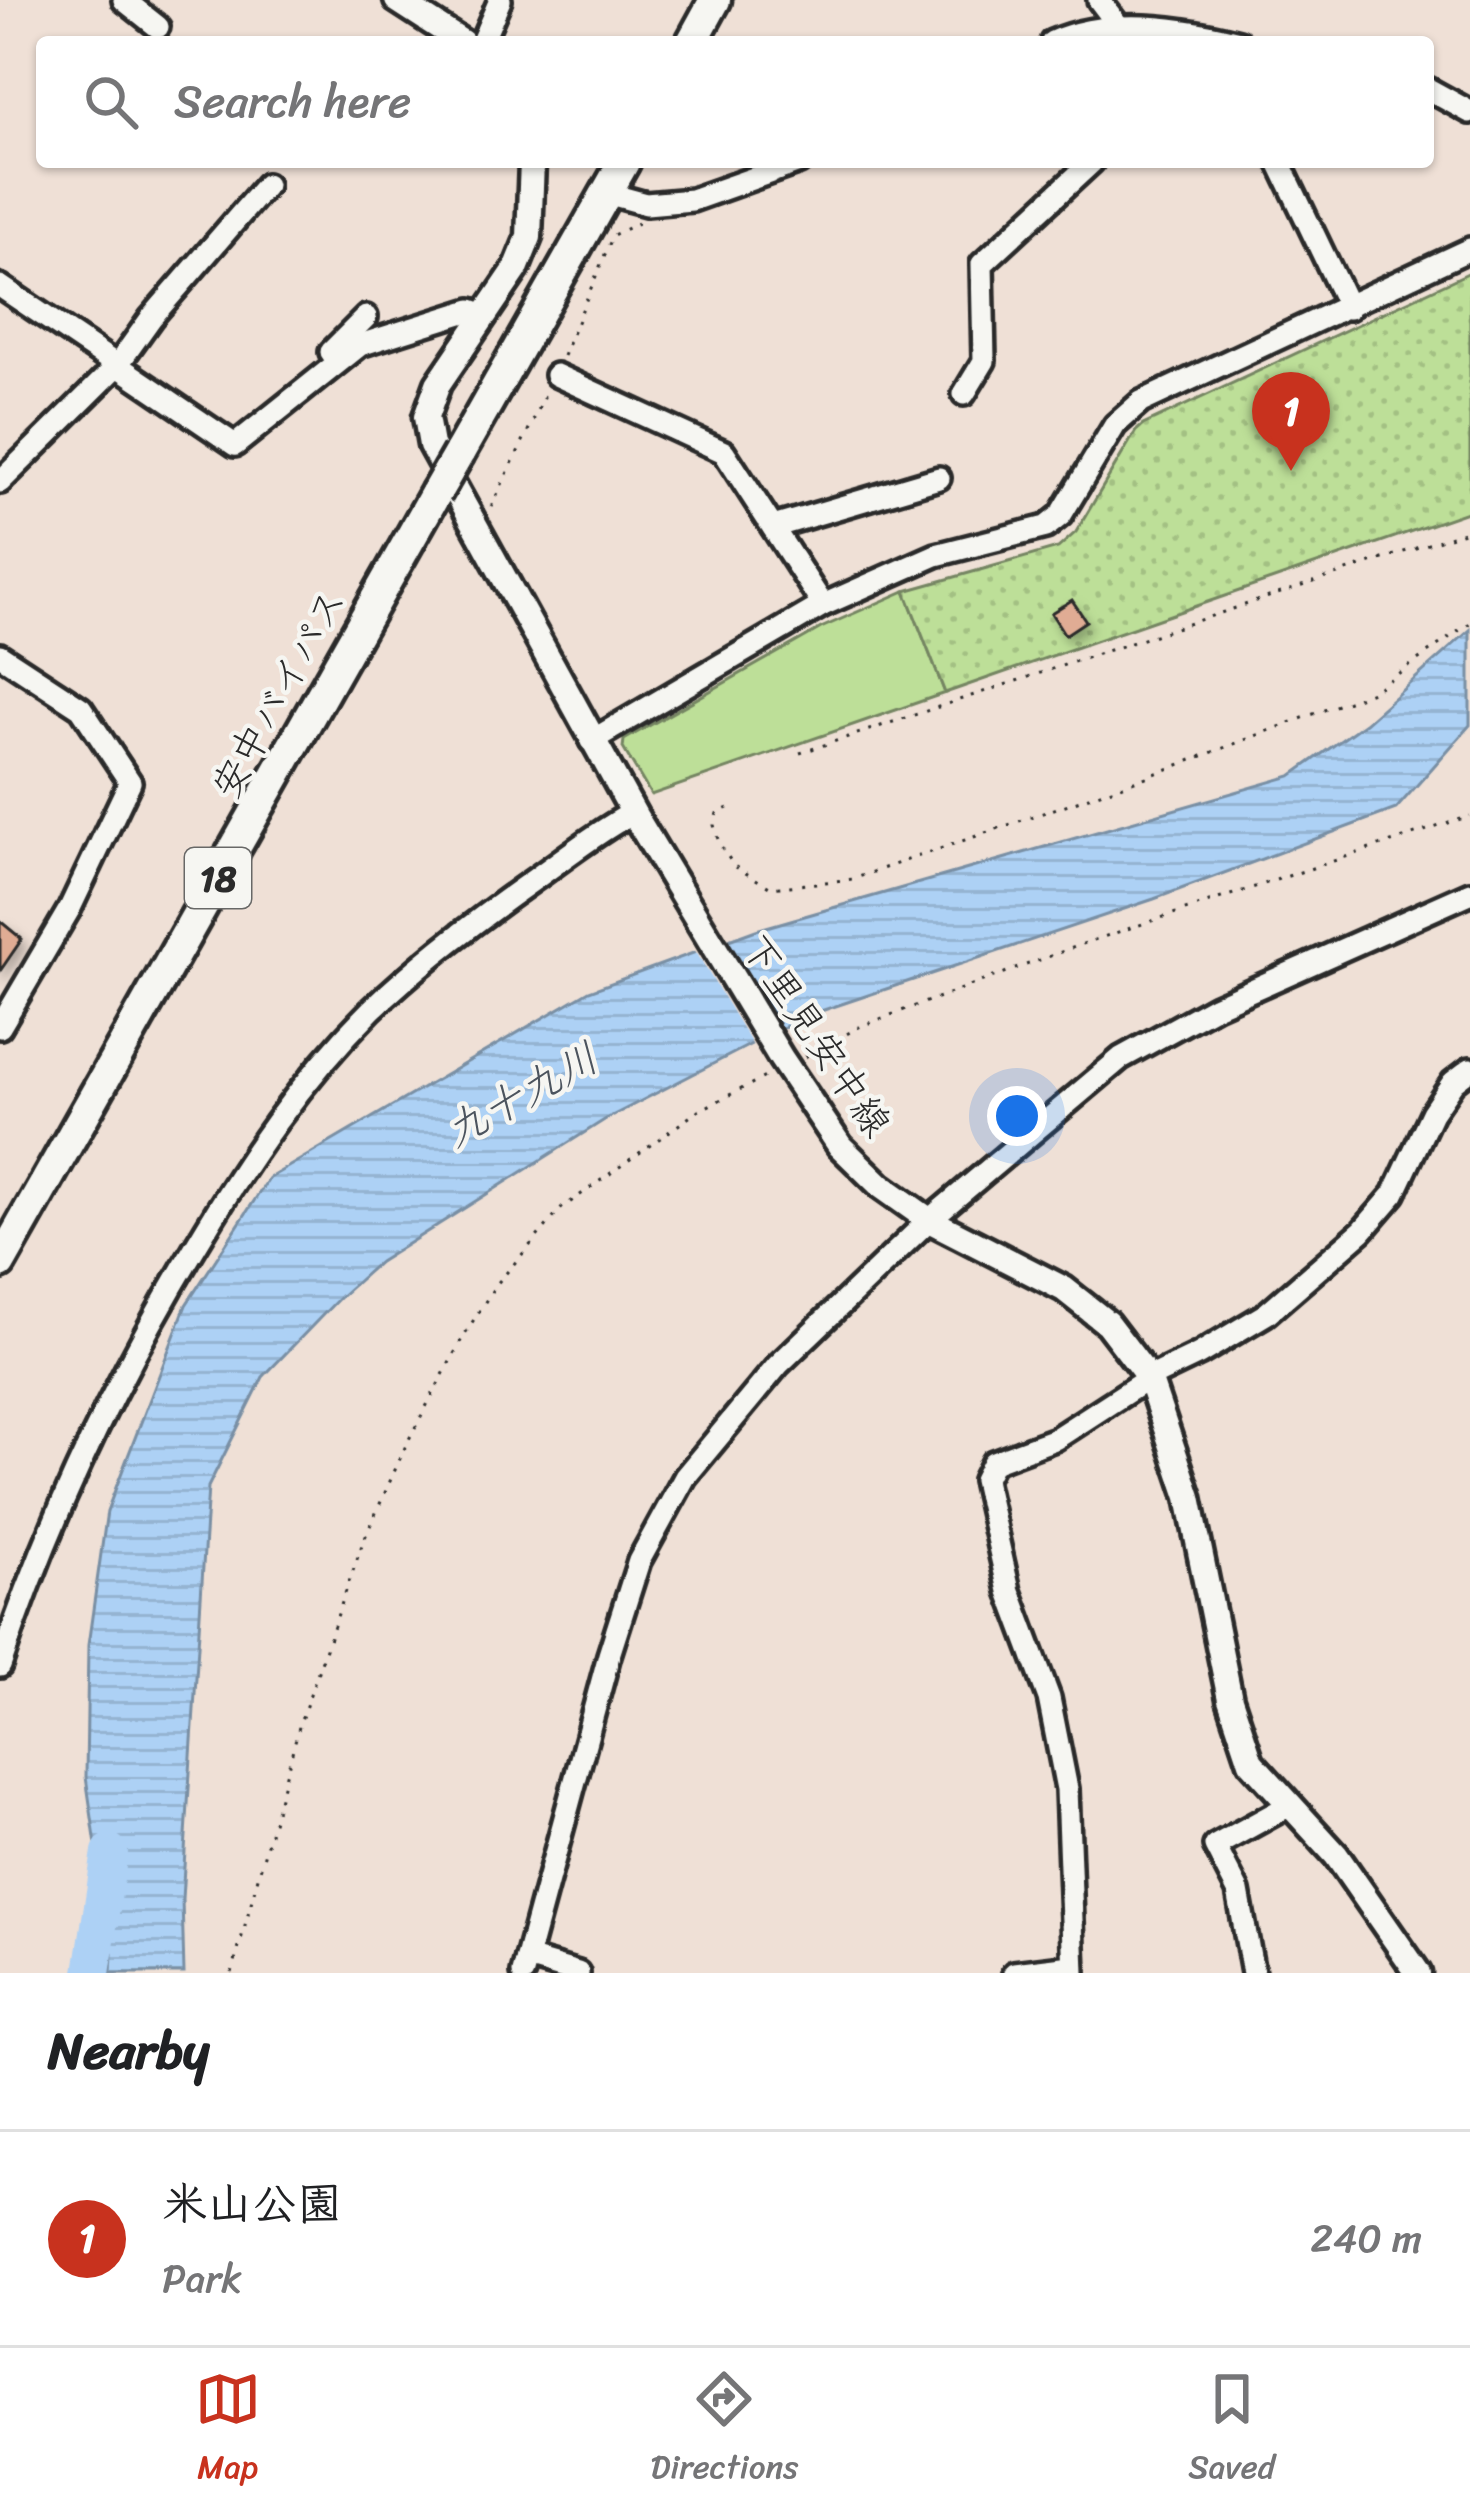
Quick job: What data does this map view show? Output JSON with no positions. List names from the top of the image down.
{
  "streets": {
    "highway": ["安中バイパス", "18"],
    "main road": ["下里見安中線"]
  },
  "water": ["九十九川"],
  "page": {
    "search": "Search here",
    "pins": "1",
    "heading": "Nearby",
    "list": [
      {
        "mark": "1",
        "name": "米山公園",
        "note": "Park",
        "value": "240 m"
      }
    ],
    "nav": ["Map", "Directions", "Saved"]
  }
}
